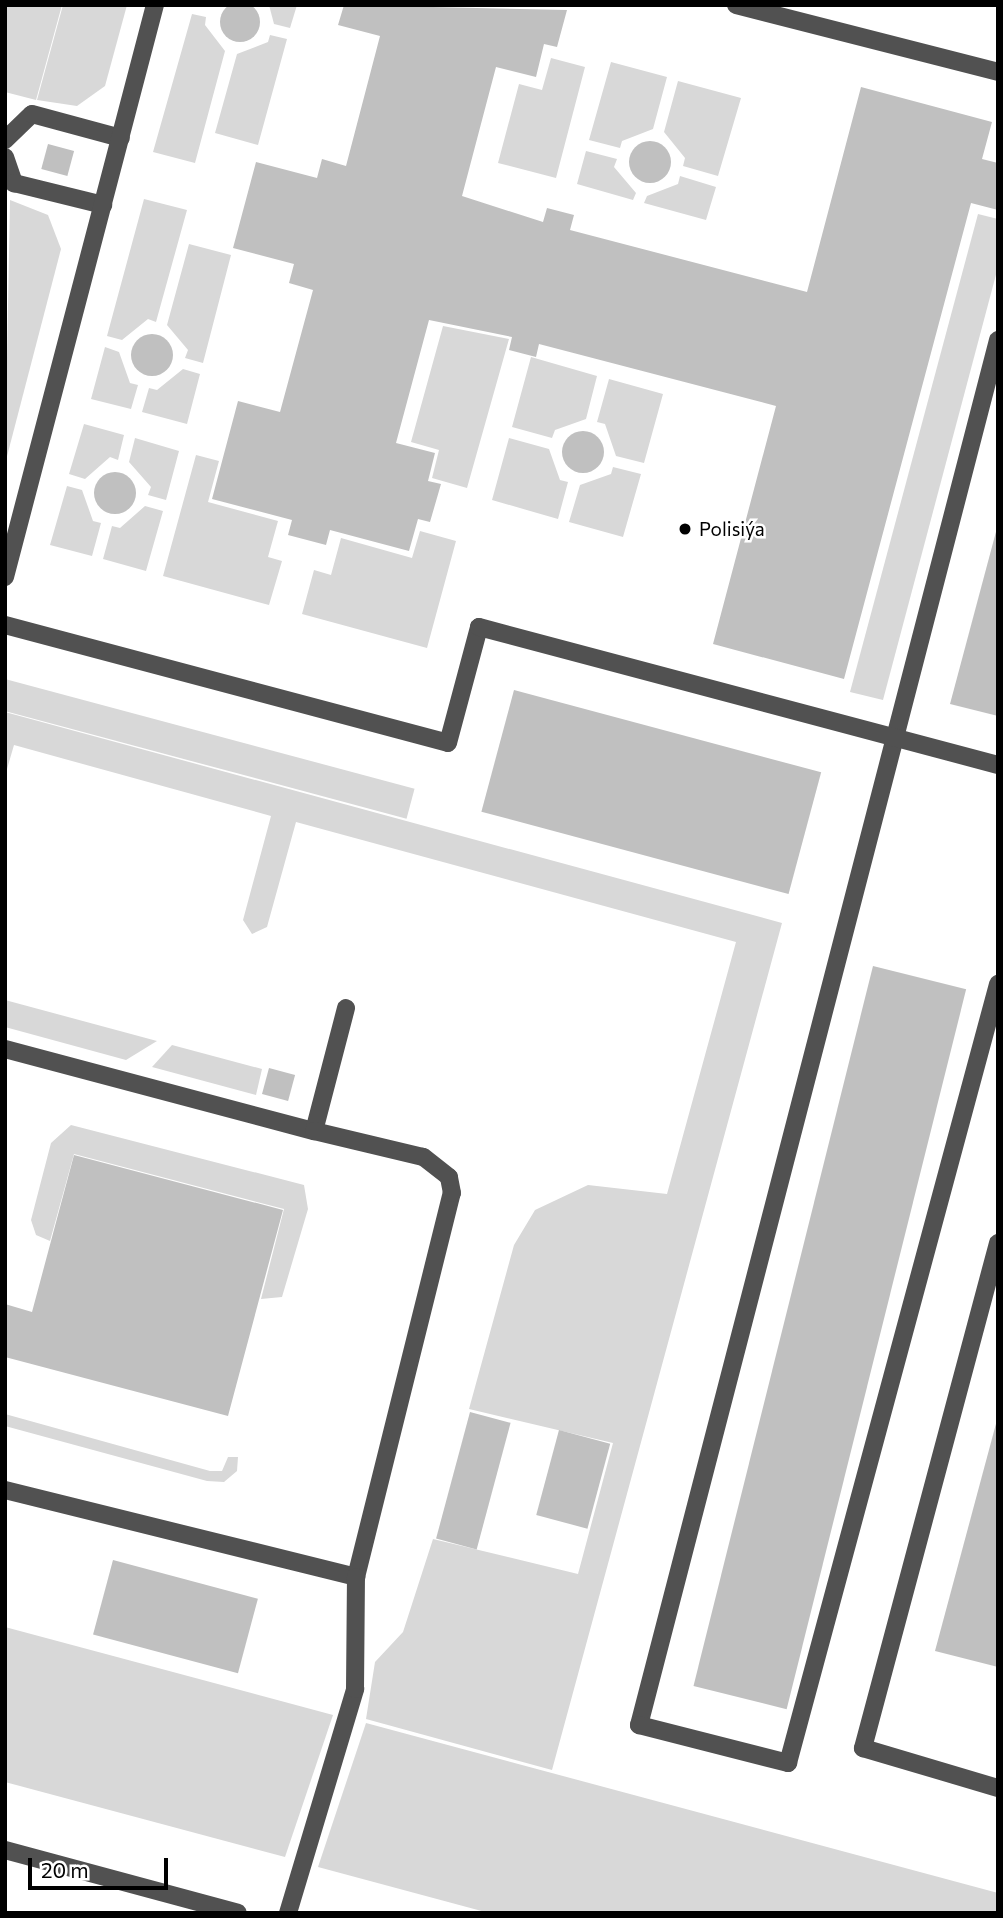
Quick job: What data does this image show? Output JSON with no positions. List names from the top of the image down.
{
  "places": ["Polisiýa"],
  "scale_bar": "20 m"
}
